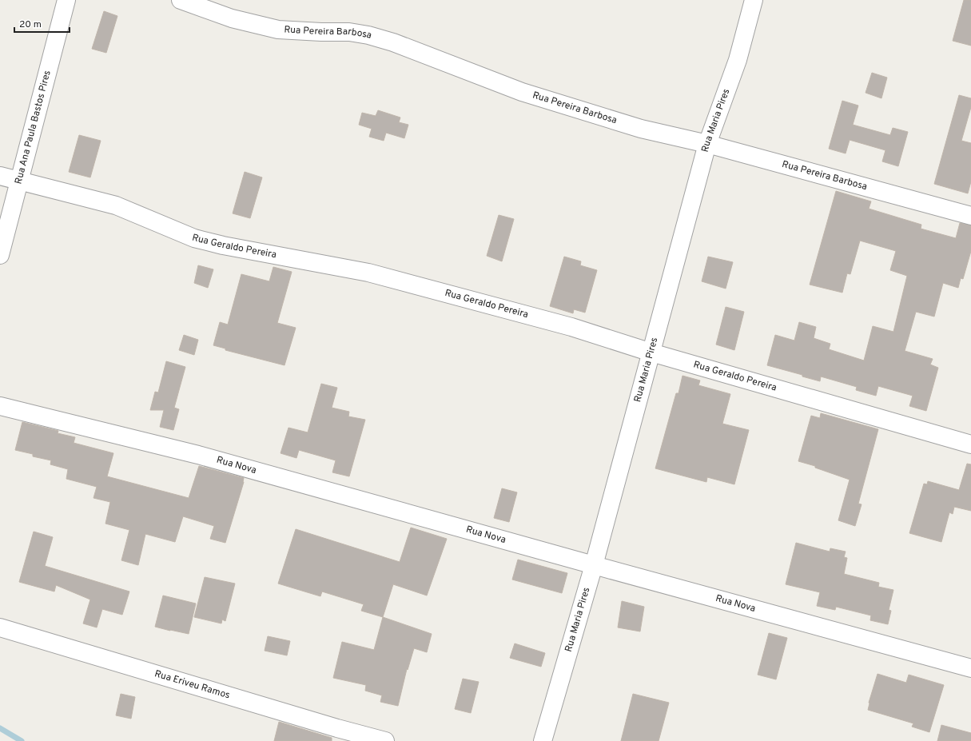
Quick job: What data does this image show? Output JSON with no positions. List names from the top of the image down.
{
  "streets": {
    "street": [
      "Rua Pereira Barbosa",
      "Rua Maria Pires",
      "Rua Ana Paula Bastos Pires",
      "Rua Geraldo Pereira",
      "Rua Nova",
      "Rua Eriveu Ramos"
    ]
  },
  "crossings": [
    ["Rua Pereira Barbosa", "Rua Maria Pires"],
    ["Rua Maria Pires", "Rua Geraldo Pereira"],
    ["Rua Maria Pires", "Rua Nova"],
    ["Rua Ana Paula Bastos Pires", "Rua Geraldo Pereira"]
  ],
  "scale_bar": "20 m"
}
